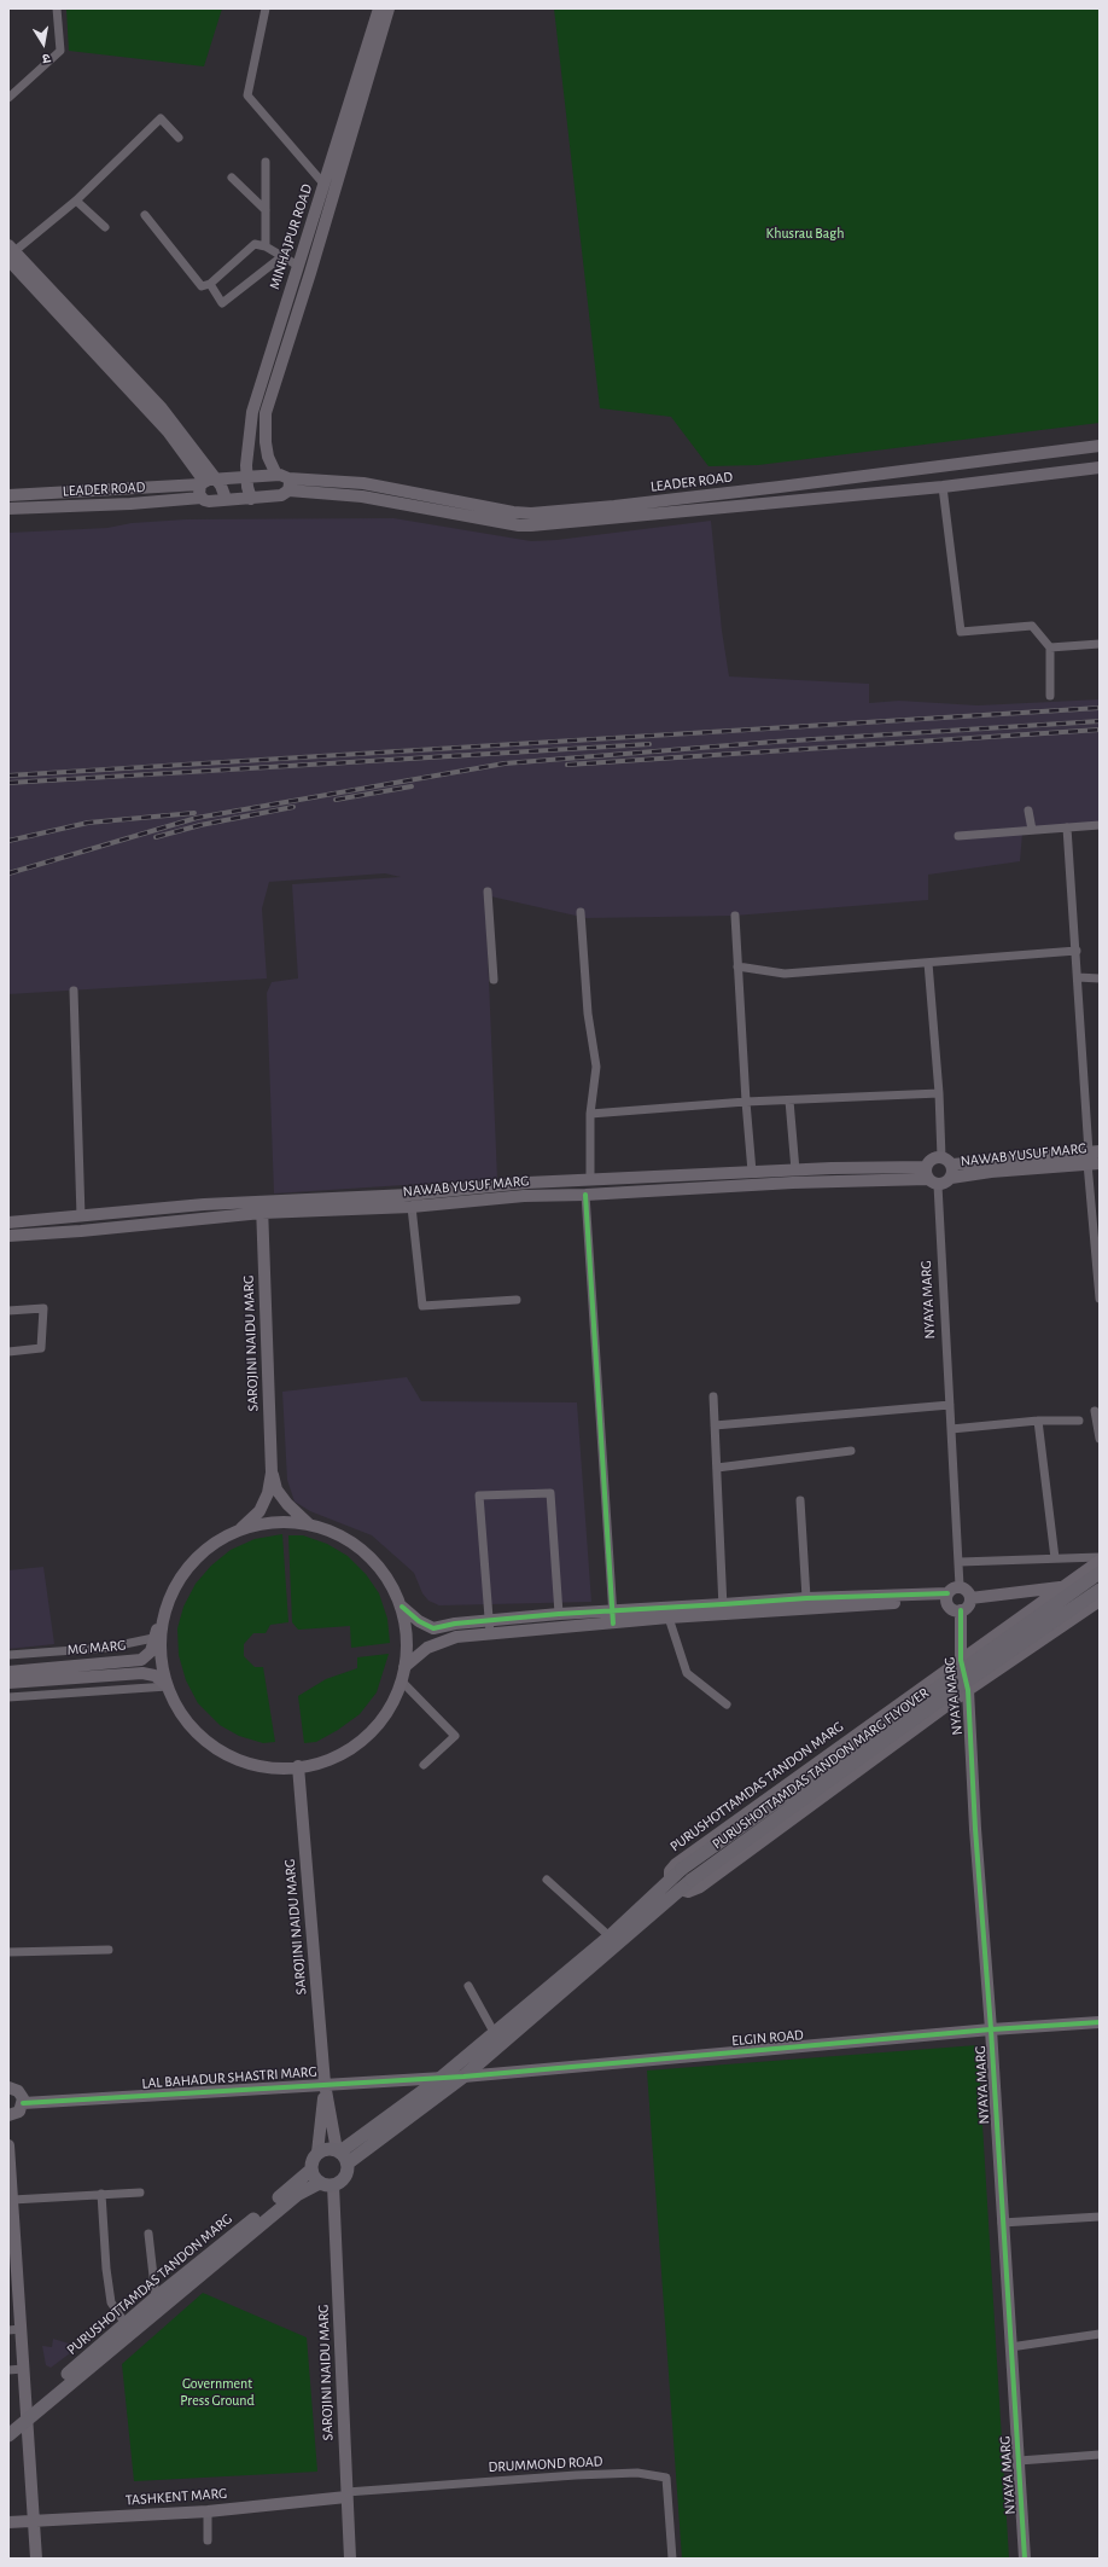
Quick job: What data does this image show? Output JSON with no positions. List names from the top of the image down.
{
  "streets": {
    "main road": [
      "MINHAJPUR ROAD",
      "LEADER ROAD",
      "NAWAB YUSUF MARG",
      "NYAYA MARG",
      "SAROJINI NAIDU MARG",
      "MG MARG",
      "PURUSHOTTAMDAS TANDON MARG FLYOVER",
      "PURUSHOTTAMDAS TANDON MARG",
      "ELGIN ROAD",
      "LAL BAHADUR SHASTRI MARG",
      "TASHKENT MARG"
    ],
    "street": ["DRUMMOND ROAD"]
  },
  "crossings": [
    ["MINHAJPUR ROAD", "LEADER ROAD"],
    ["NAWAB YUSUF MARG", "NYAYA MARG"],
    ["NAWAB YUSUF MARG", "SAROJINI NAIDU MARG"],
    ["NYAYA MARG", "PURUSHOTTAMDAS TANDON MARG"],
    ["NYAYA MARG", "ELGIN ROAD"],
    ["SAROJINI NAIDU MARG", "PURUSHOTTAMDAS TANDON MARG"],
    ["SAROJINI NAIDU MARG", "LAL BAHADUR SHASTRI MARG"],
    ["SAROJINI NAIDU MARG", "DRUMMOND ROAD"],
    ["SAROJINI NAIDU MARG", "TASHKENT MARG"],
    ["PURUSHOTTAMDAS TANDON MARG FLYOVER", "PURUSHOTTAMDAS TANDON MARG"],
    ["PURUSHOTTAMDAS TANDON MARG", "ELGIN ROAD"],
    ["PURUSHOTTAMDAS TANDON MARG", "LAL BAHADUR SHASTRI MARG"],
    ["ELGIN ROAD", "LAL BAHADUR SHASTRI MARG"],
    ["DRUMMOND ROAD", "TASHKENT MARG"]
  ],
  "parks": ["Khusrau Bagh", "Government Press Ground"],
  "north": "bottom"
}
